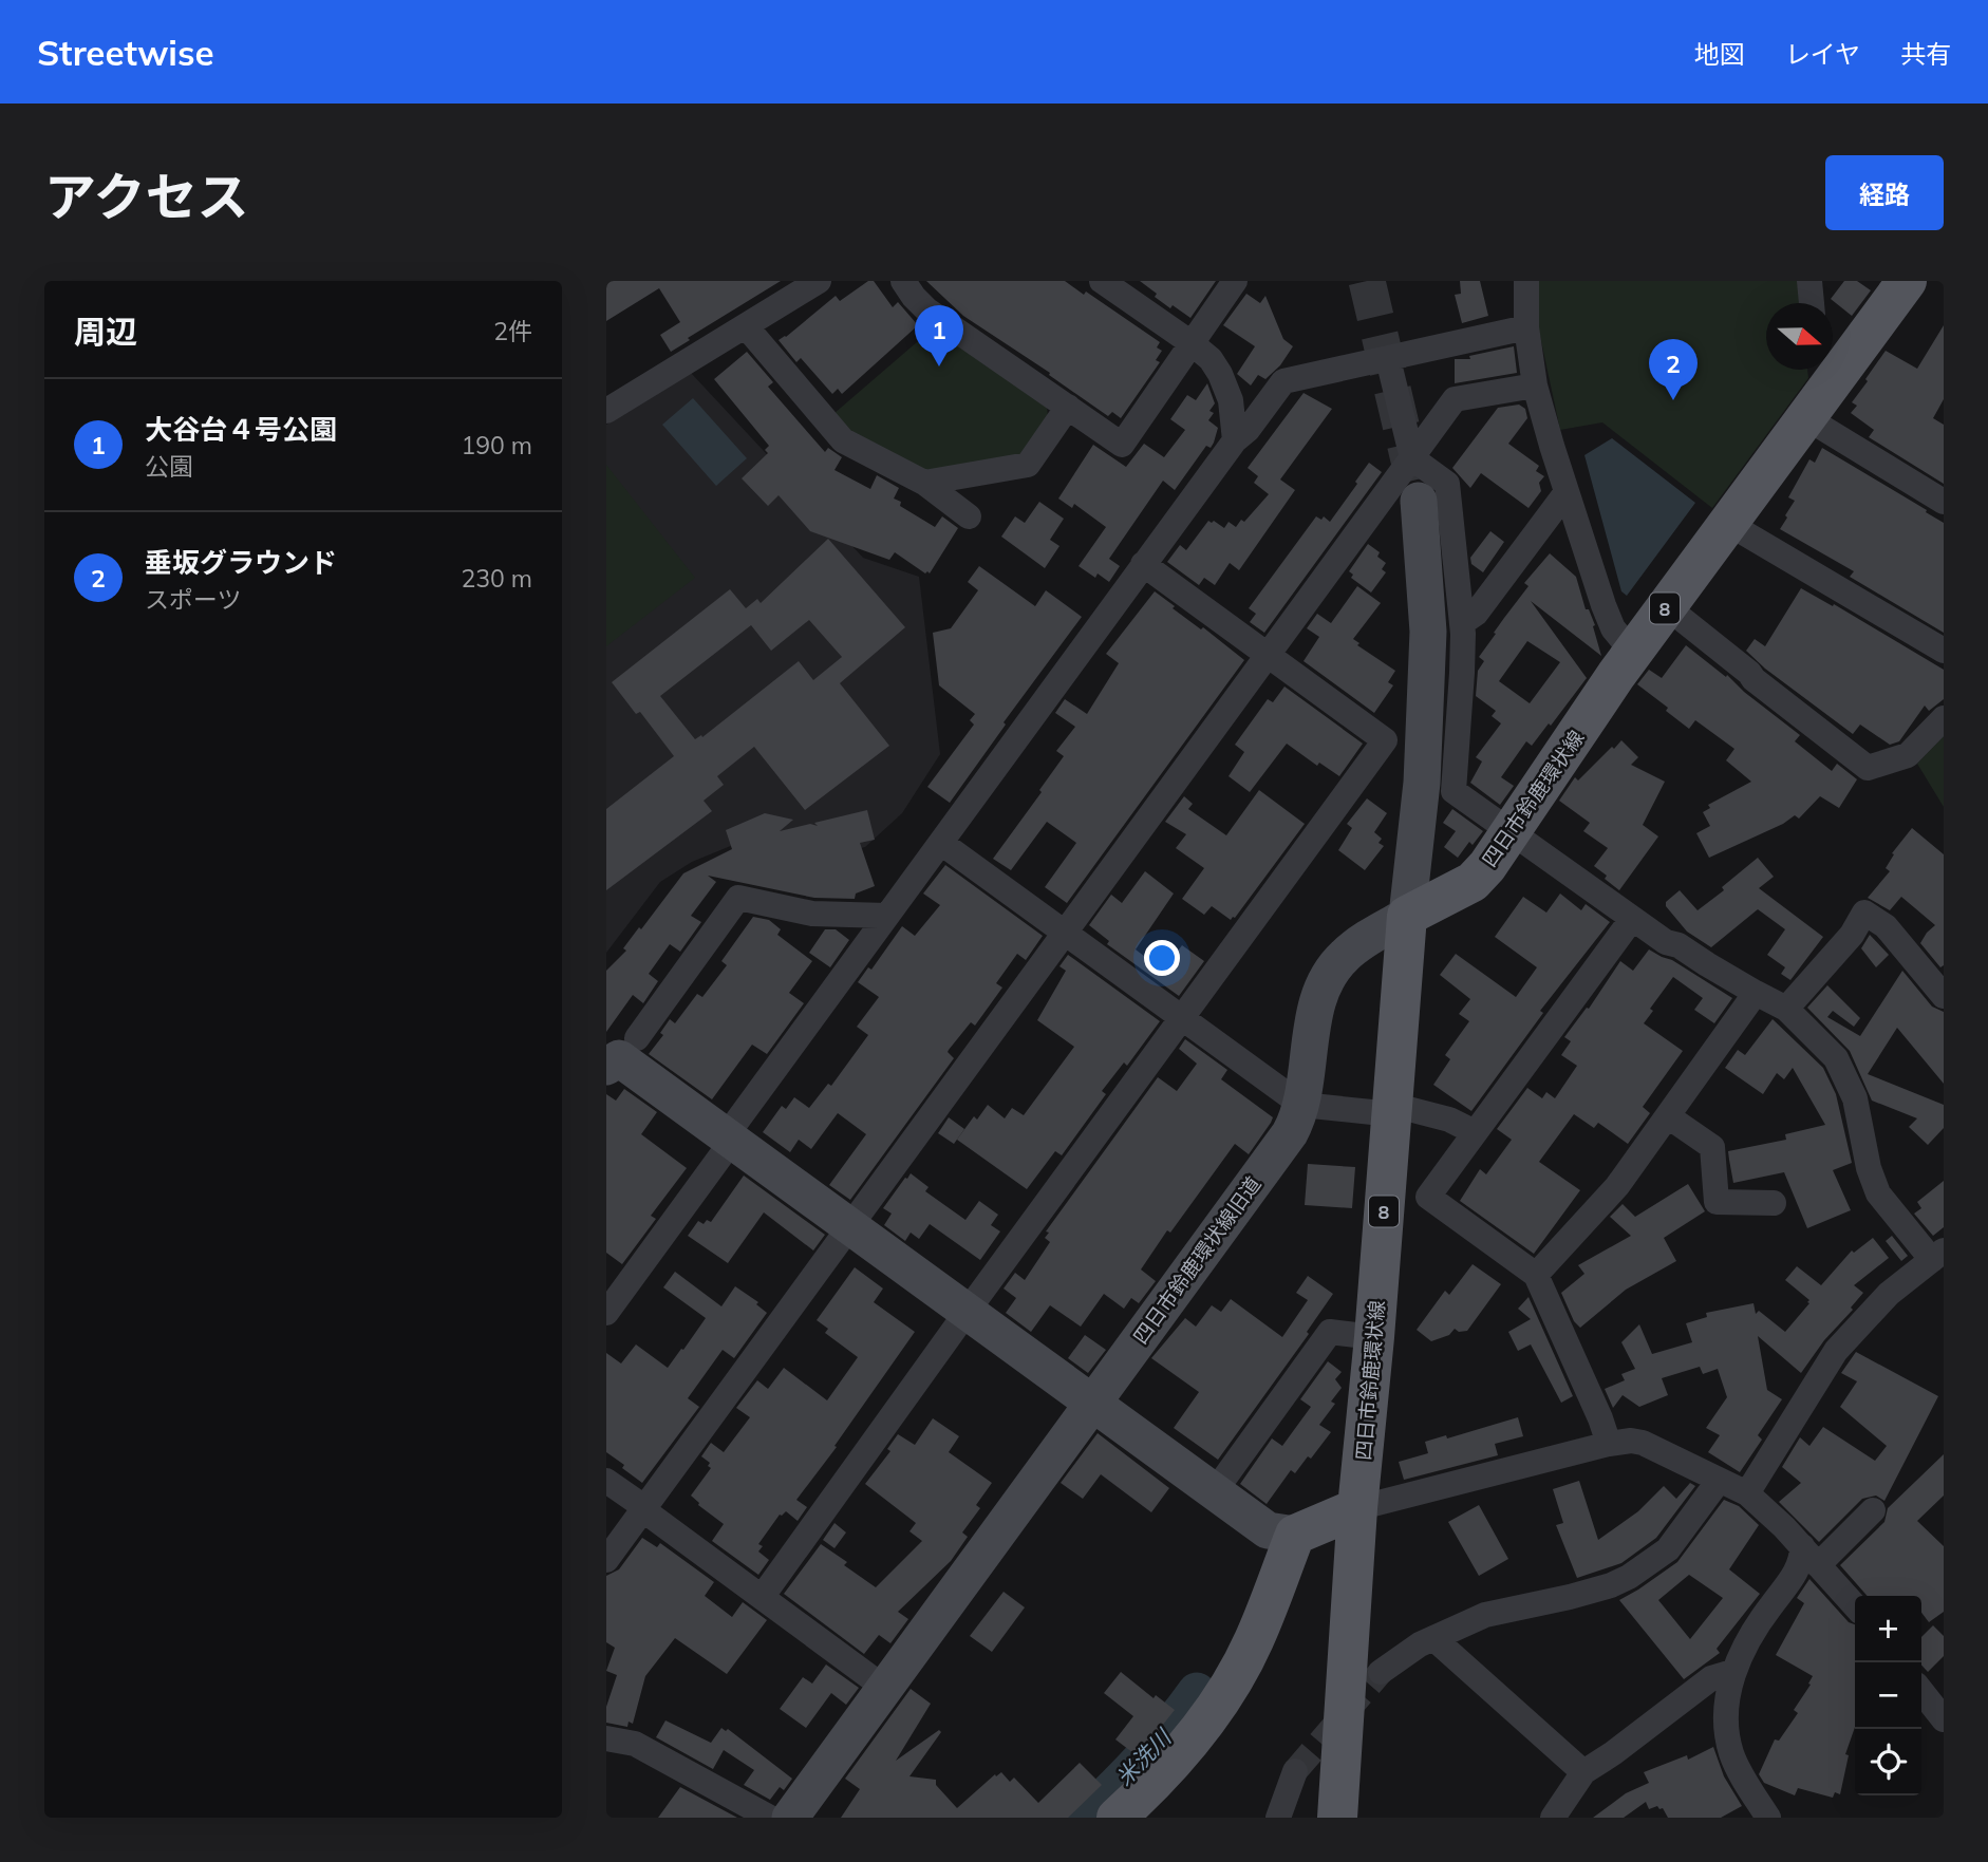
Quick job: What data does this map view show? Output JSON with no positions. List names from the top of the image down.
{
  "streets": {
    "main road": ["8", "四日市鈴鹿環状線"],
    "street": ["四日市鈴鹿環状線旧道"]
  },
  "crossings": [
    ["四日市鈴鹿環状線", "四日市鈴鹿環状線旧道"]
  ],
  "water": ["米洗川"],
  "north": "right",
  "page": {
    "header": "Streetwise",
    "nav": ["地図", "レイヤ", "共有"],
    "title": "アクセス",
    "buttons": "経路",
    "heading": ["周辺", "2件"],
    "pins": ["1", "2"],
    "list": [
      {
        "mark": "1",
        "name": "大谷台４号公園",
        "note": "公園",
        "value": "190 m"
      },
      {
        "mark": "2",
        "name": "垂坂グラウンド",
        "note": "スポーツ",
        "value": "230 m"
      }
    ],
    "map_buttons": ["+", "−"]
  }
}
